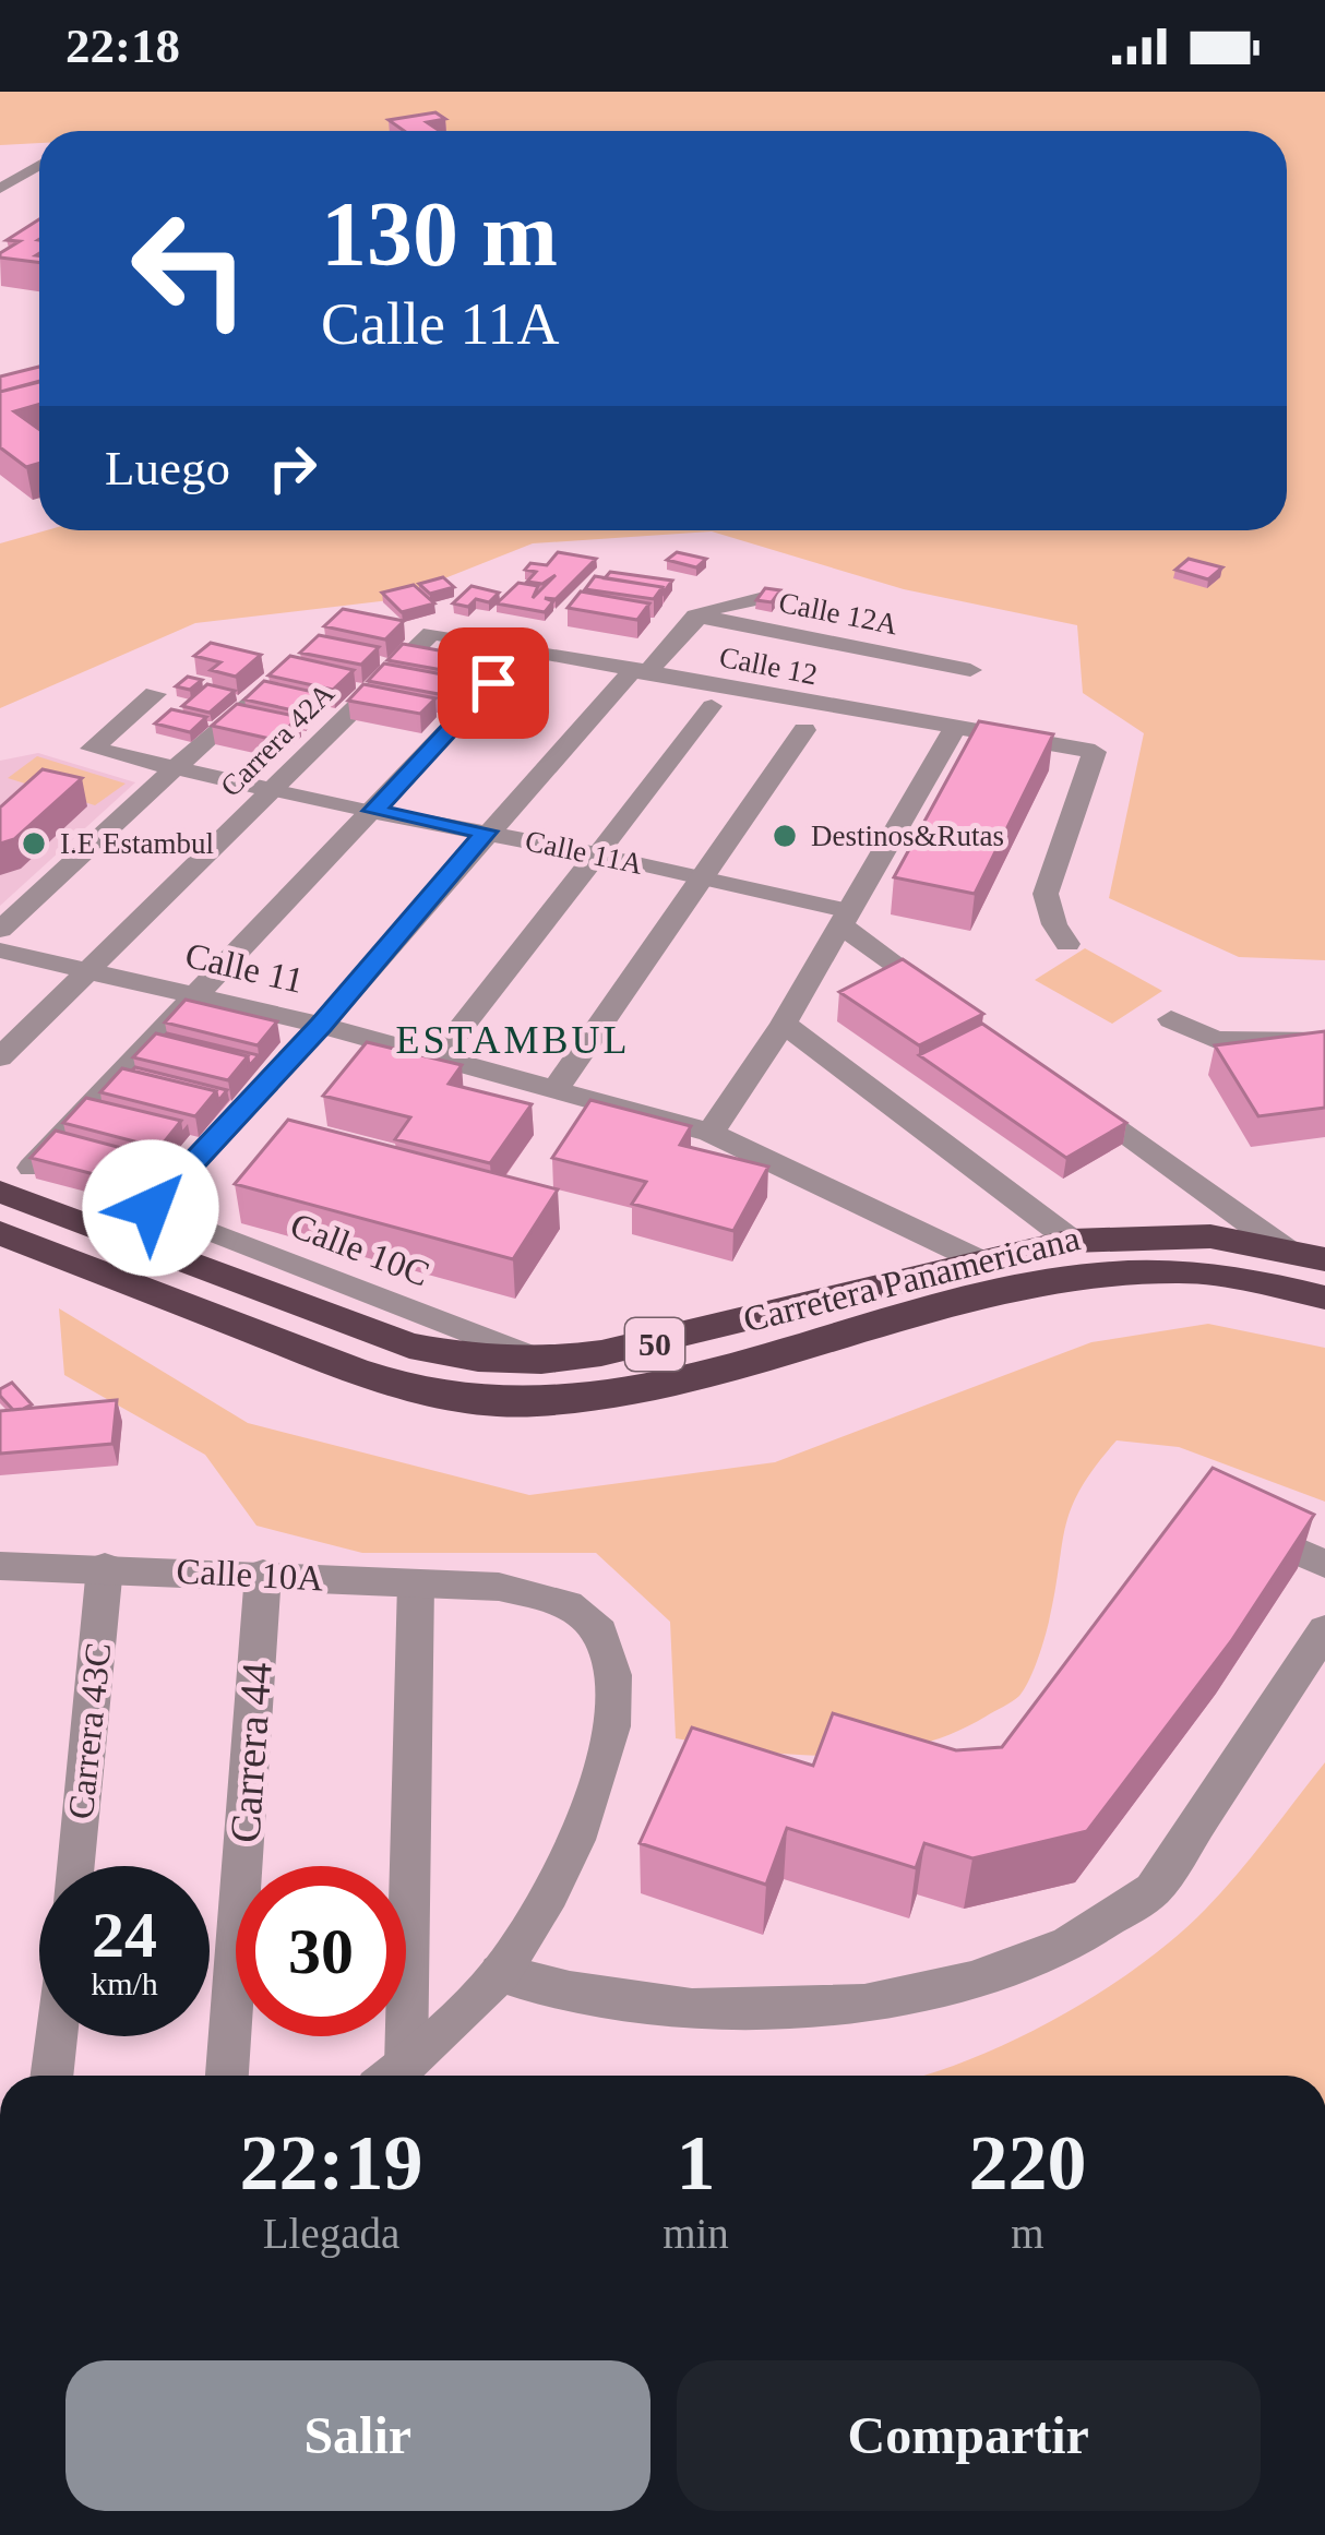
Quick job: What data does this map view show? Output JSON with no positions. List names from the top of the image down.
{
  "streets": {
    "highway": ["Carretera Panamericana", "50"],
    "street": [
      "Calle 12A",
      "Calle 12",
      "Carrera 42A",
      "Calle 11A",
      "Calle 11",
      "Calle 10C",
      "Calle 10A",
      "Carrera 43C",
      "Carrera 44"
    ]
  },
  "crossings": [
    ["Calle 12", "Carrera 42A"],
    ["Carrera 42A", "Calle 11A"],
    ["Carrera 42A", "Calle 11"],
    ["Calle 11", "Carretera Panamericana"],
    ["Calle 10C", "Carretera Panamericana"],
    ["Calle 10A", "Carrera 43C"],
    ["Calle 10A", "Carrera 44"]
  ],
  "districts": ["ESTAMBUL"],
  "places": ["Destinos&Rutas", "I.E Estambul"],
  "page": {
    "status": "22:18",
    "turn": ["130 m", "Calle 11A"],
    "then": "Luego",
    "speed": "24 km/h",
    "limit": "30",
    "eta": [
      "22:19",
      "Llegada",
      "1",
      "min",
      "220",
      "m"
    ],
    "buttons": ["Salir", "Compartir"]
  }
}
